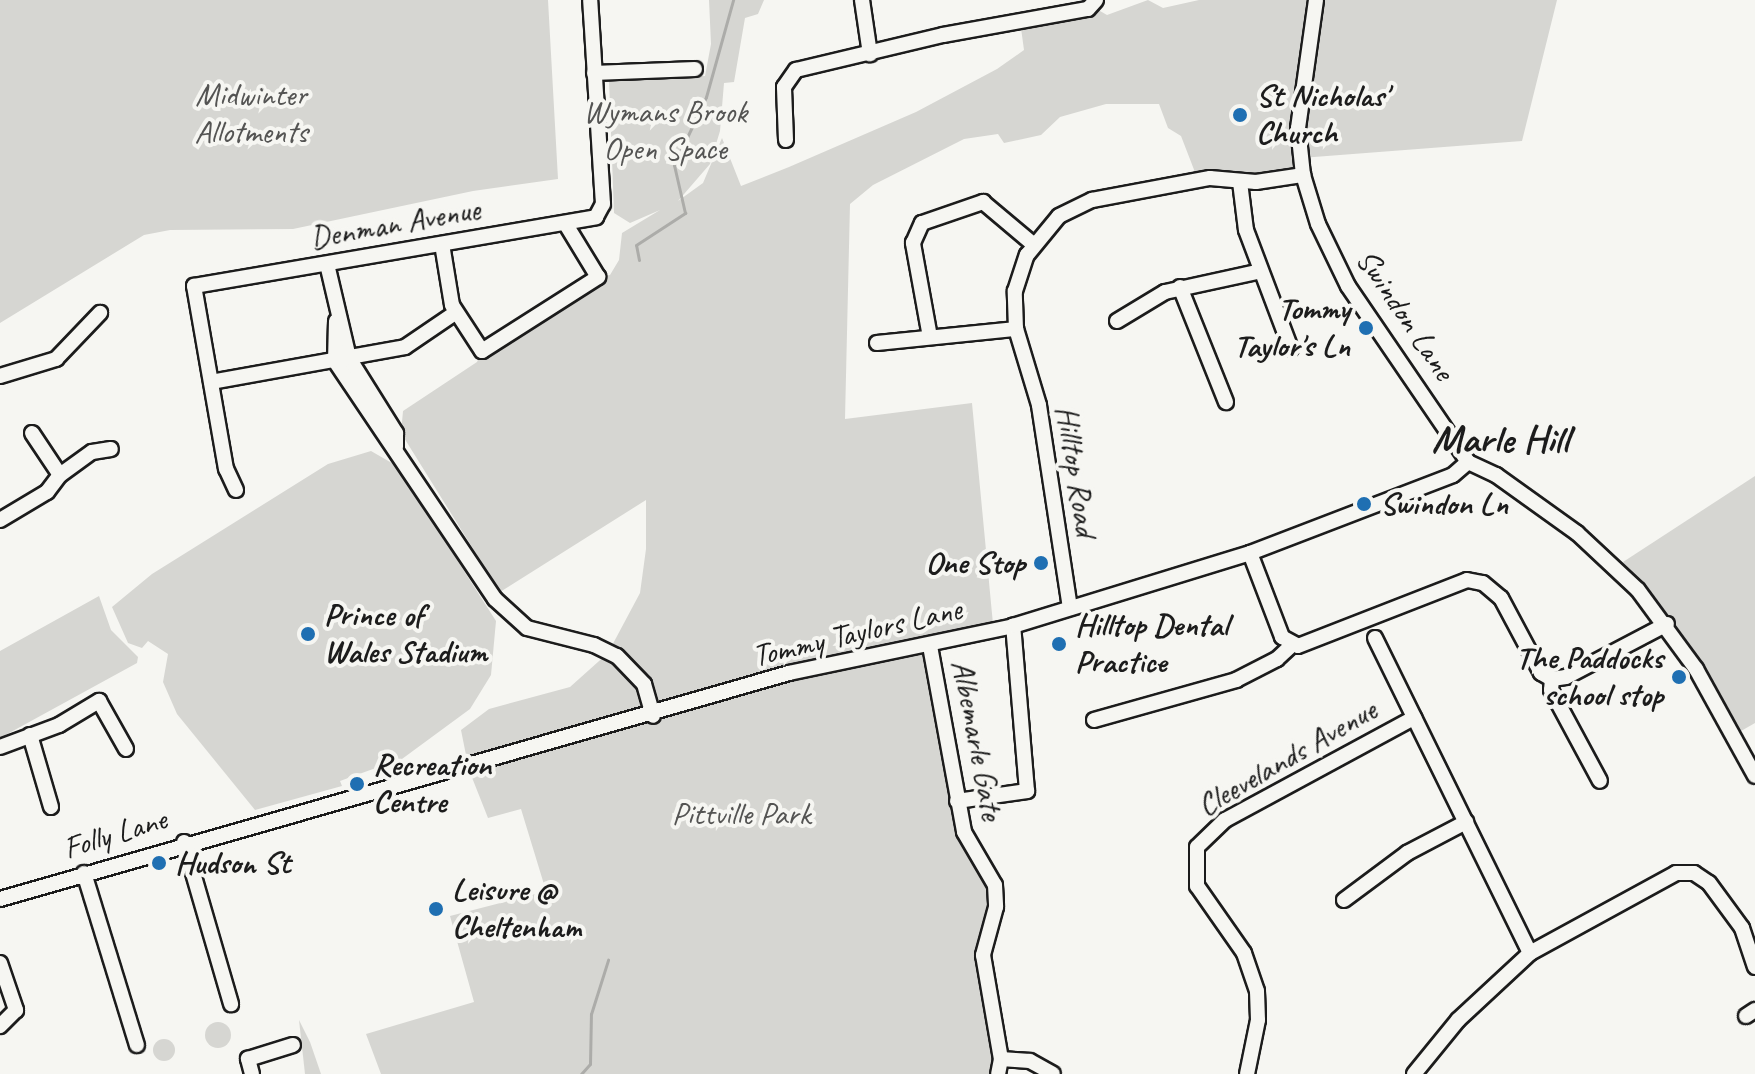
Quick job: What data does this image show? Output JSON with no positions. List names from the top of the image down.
{
  "streets": {
    "street": [
      "Denman Avenue",
      "Swindon Lane",
      "Hilltop Road",
      "Tommy Taylors Lane",
      "Albemarle Gate",
      "Cleevelands Avenue",
      "Folly Lane"
    ]
  },
  "crossings": [
    ["Swindon Lane", "Tommy Taylors Lane"],
    ["Hilltop Road", "Tommy Taylors Lane"],
    ["Tommy Taylors Lane", "Albemarle Gate"],
    ["Tommy Taylors Lane", "Folly Lane"]
  ],
  "districts": ["Marle Hill"],
  "parks": ["Midwinter Allotments", "Wymans Brook Open Space", "Pittville Park"],
  "places": [
    "St Nicholas' Church",
    "Tommy Taylor's Ln",
    "Swindon Ln",
    "One Stop",
    "Prince of Wales Stadium",
    "Hilltop Dental Practice",
    "The Paddocks school stop",
    "Recreation Centre",
    "Hudson St",
    "Leisure @ Cheltenham"
  ]
}
